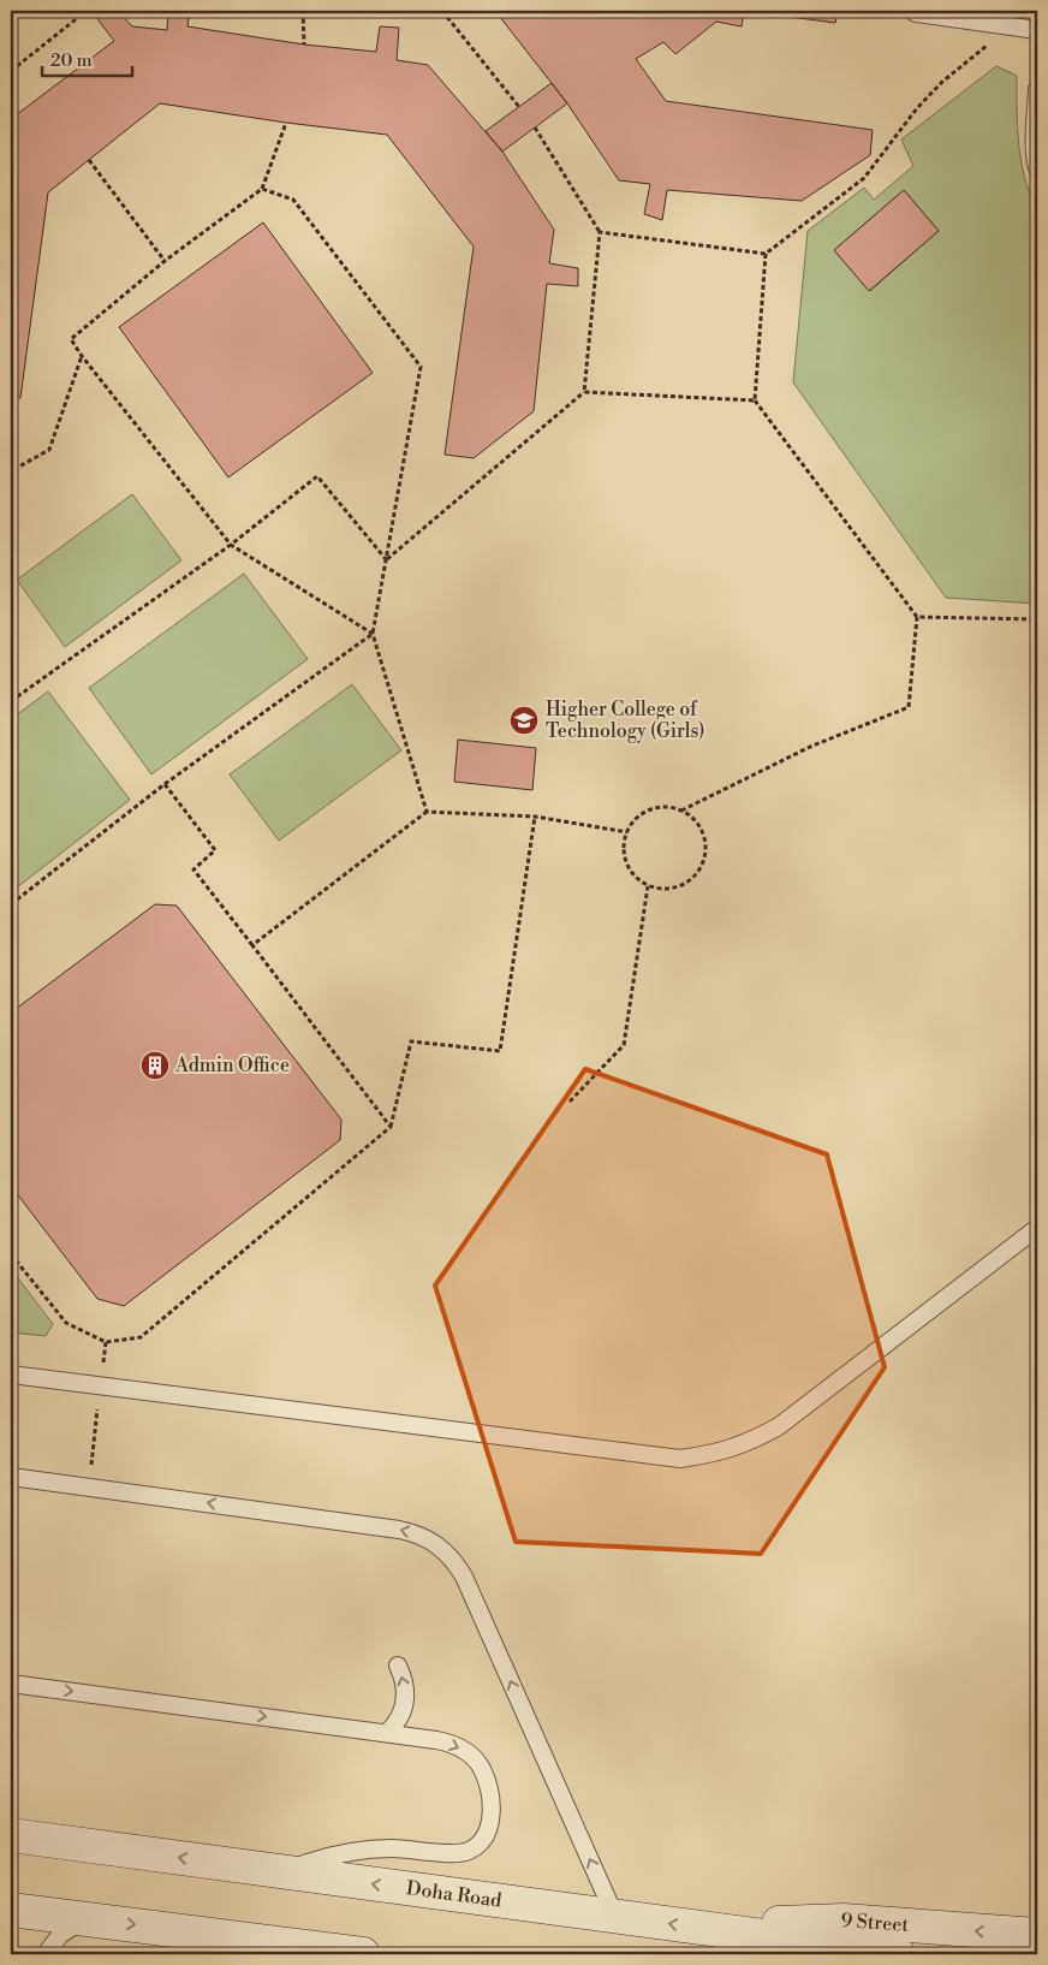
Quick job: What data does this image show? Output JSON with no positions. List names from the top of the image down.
{
  "streets": {
    "main road": ["Doha Road", "9 Street"]
  },
  "crossings": [
    ["Doha Road", "9 Street"]
  ],
  "one_way": ["9 Street"],
  "places": {
    "school or university": ["Higher College of Technology (Girls)"],
    "building": ["Admin Office"]
  },
  "scale_bar": "20 m"
}
